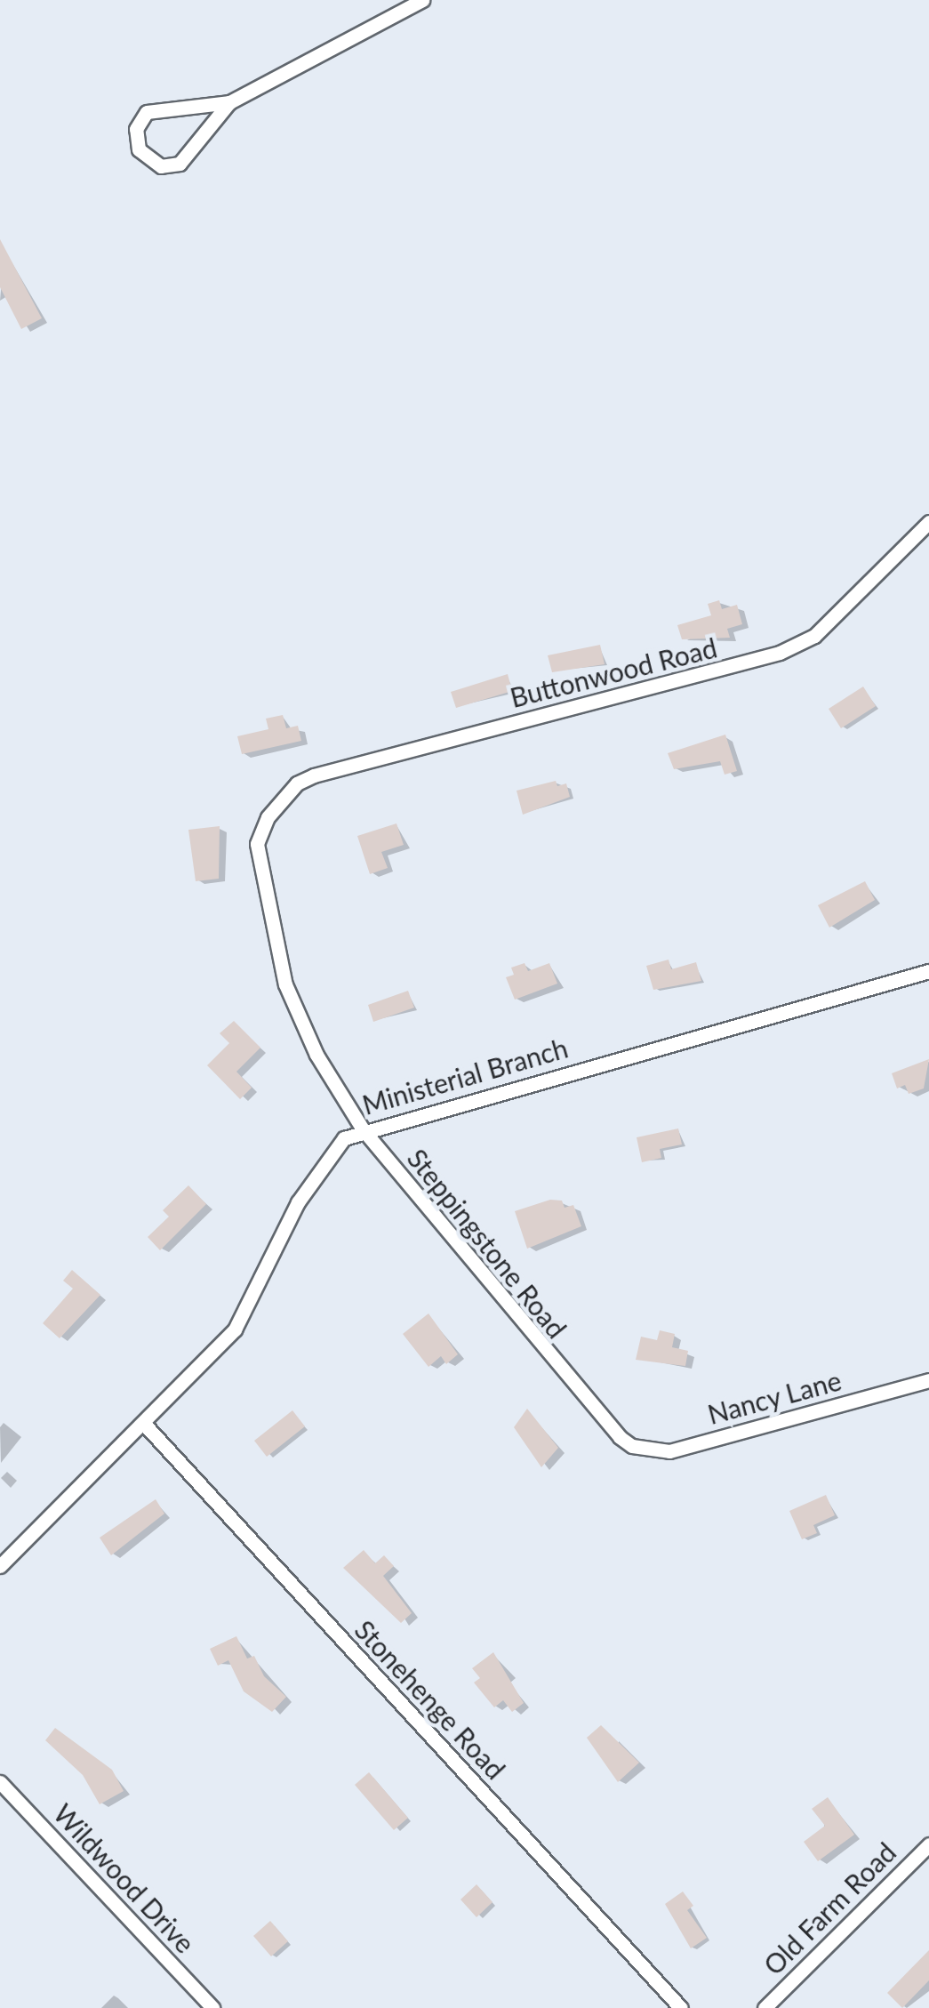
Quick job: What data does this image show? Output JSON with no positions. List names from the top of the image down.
{
  "streets": {
    "street": [
      "Buttonwood Road",
      "Ministerial Branch",
      "Steppingstone Road",
      "Nancy Lane",
      "Stonehenge Road",
      "Wildwood Drive",
      "Old Farm Road"
    ]
  },
  "crossings": [
    ["Buttonwood Road", "Steppingstone Road"],
    ["Ministerial Branch", "Steppingstone Road"],
    ["Ministerial Branch", "Stonehenge Road"],
    ["Steppingstone Road", "Nancy Lane"]
  ]
}
